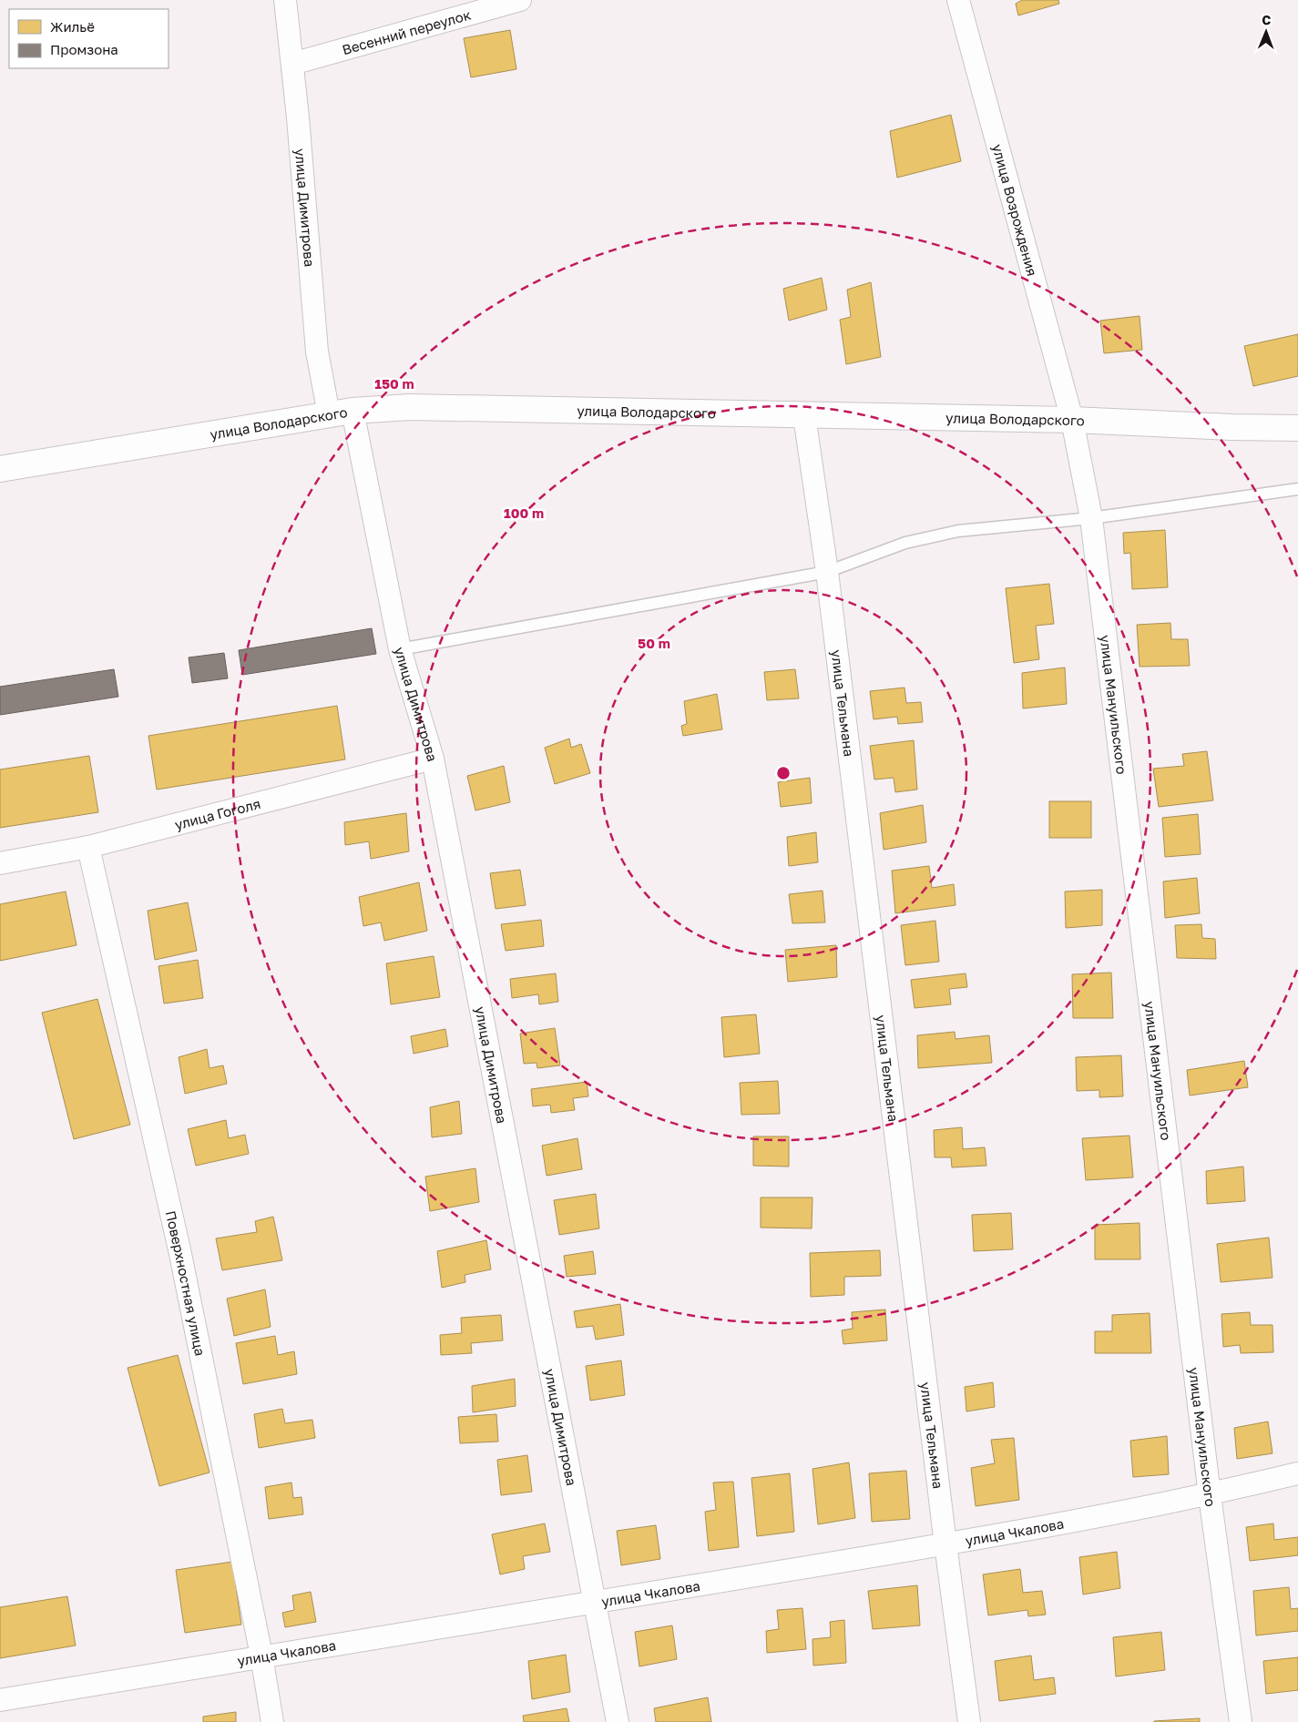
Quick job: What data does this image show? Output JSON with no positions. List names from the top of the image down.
{
  "streets": {
    "street": [
      "Весенний переулок",
      "улица Димитрова",
      "улица Возрождения",
      "улица Володарского",
      "улица Тельмана",
      "улица Мануильского",
      "улица Гоголя",
      "Поверхностная улица",
      "улица Чкалова"
    ]
  },
  "crossings": [
    ["Весенний переулок", "улица Димитрова"],
    ["улица Димитрова", "улица Володарского"],
    ["улица Димитрова", "улица Гоголя"],
    ["улица Димитрова", "улица Чкалова"],
    ["улица Возрождения", "улица Володарского"],
    ["улица Возрождения", "улица Мануильского"],
    ["улица Володарского", "улица Тельмана"],
    ["улица Володарского", "улица Мануильского"],
    ["улица Тельмана", "улица Чкалова"],
    ["улица Мануильского", "улица Чкалова"],
    ["улица Гоголя", "Поверхностная улица"],
    ["Поверхностная улица", "улица Чкалова"]
  ],
  "legend": ["Жильё", "Промзона"],
  "north": "top",
  "rings": ["150 m", "100 m", "50 m"]
}
